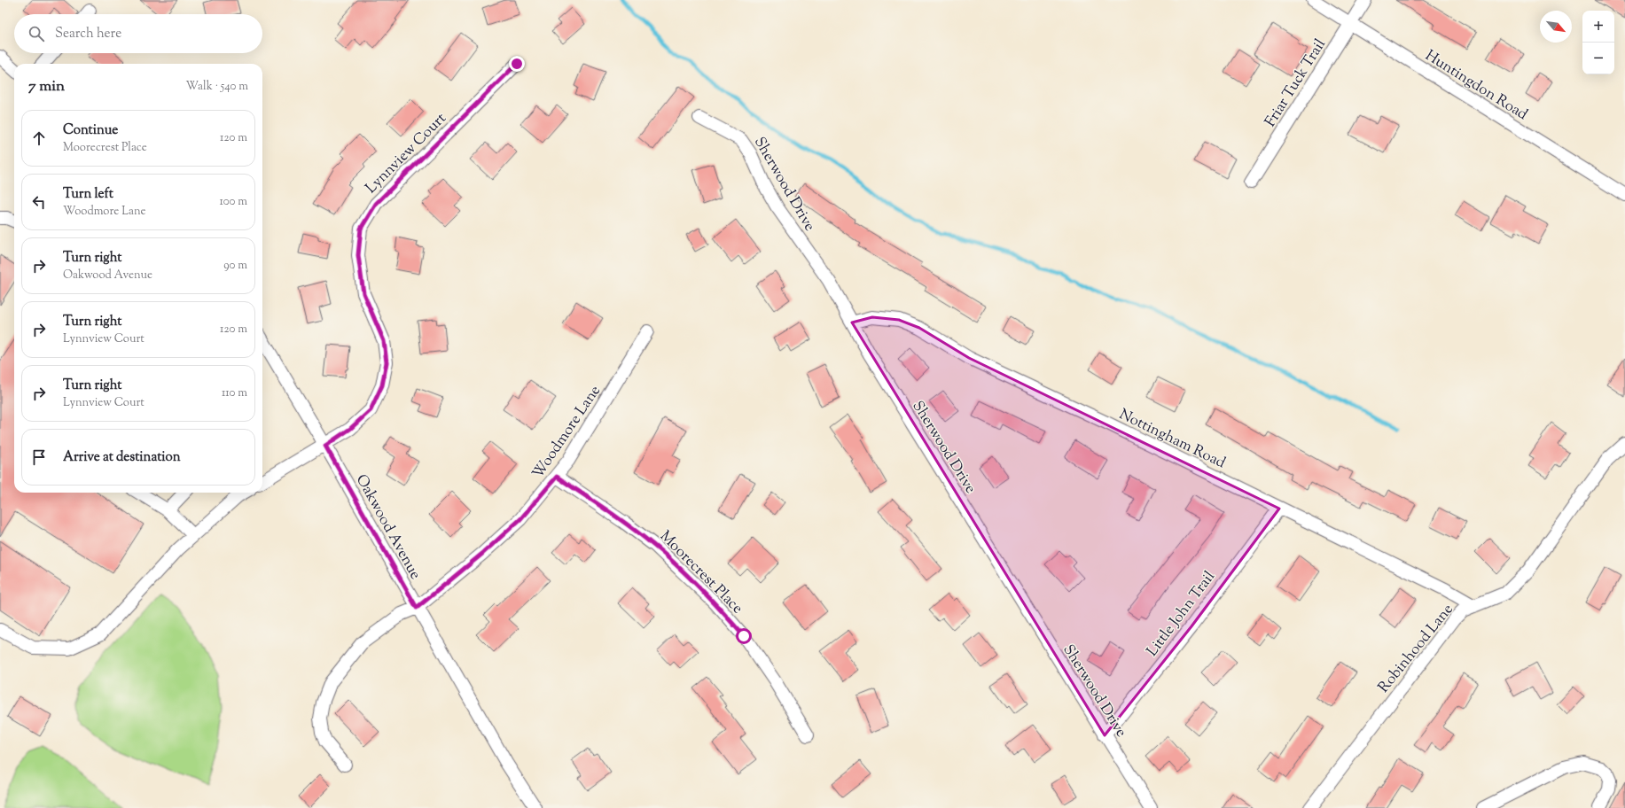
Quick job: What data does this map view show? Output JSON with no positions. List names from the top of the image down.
{
  "streets": {
    "street": [
      "Friar Tuck Trail",
      "Huntingdon Road",
      "Lynnview Court",
      "Sherwood Drive",
      "Woodmore Lane",
      "Nottingham Road",
      "Oakwood Avenue",
      "Moorecrest Place",
      "Little John Trail",
      "Robinhood Lane"
    ]
  },
  "crossings": [
    ["Friar Tuck Trail", "Huntingdon Road"],
    ["Lynnview Court", "Oakwood Avenue"],
    ["Sherwood Drive", "Nottingham Road"],
    ["Sherwood Drive", "Little John Trail"],
    ["Woodmore Lane", "Oakwood Avenue"],
    ["Woodmore Lane", "Moorecrest Place"],
    ["Nottingham Road", "Little John Trail"],
    ["Nottingham Road", "Robinhood Lane"]
  ],
  "north": "bottom right",
  "page": {
    "map_buttons": ["+", "−"],
    "search": "Search here",
    "heading": ["7 min", "Walk · 540 m"],
    "list": [
      ["Continue", "Moorecrest Place", "120 m"],
      ["Turn left", "Woodmore Lane", "100 m"],
      ["Turn right", "Oakwood Avenue", "90 m"],
      ["Turn right", "Lynnview Court", "120 m"],
      ["Turn right", "Lynnview Court", "110 m"],
      "Arrive at destination"
    ]
  }
}
